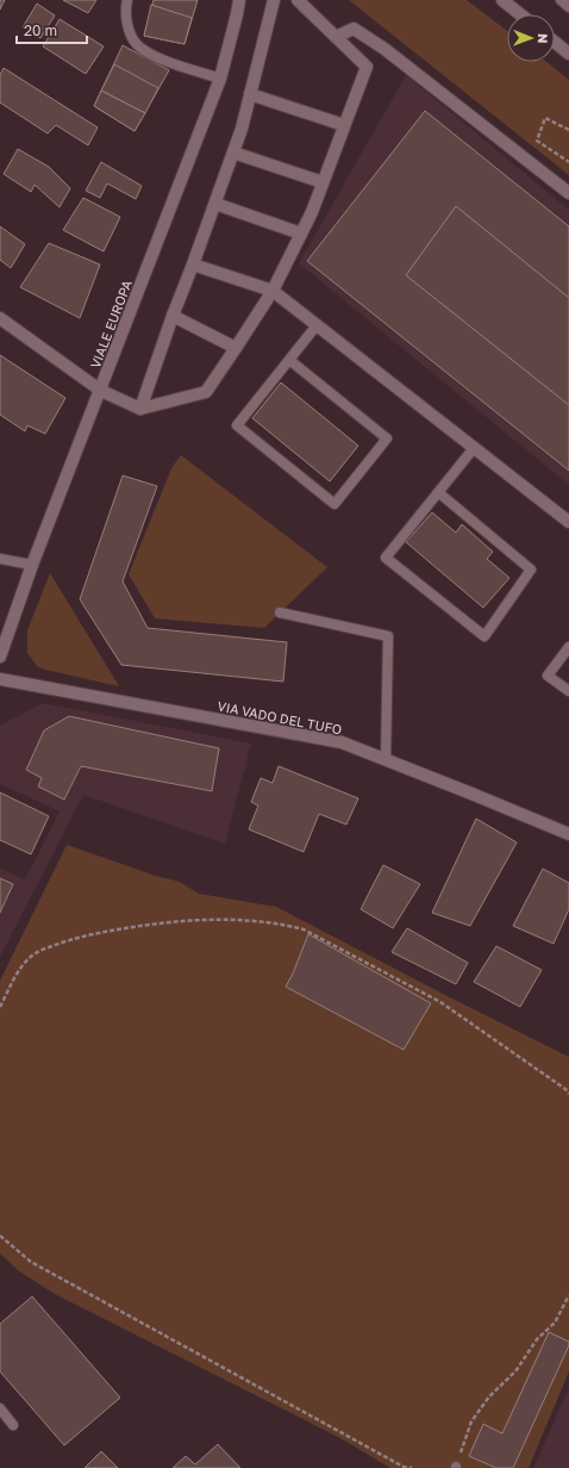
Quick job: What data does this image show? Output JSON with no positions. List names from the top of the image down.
{
  "streets": {
    "street": ["VIALE EUROPA", "VIA VADO DEL TUFO"]
  },
  "scale_bar": "20 m",
  "north": "right"
}
